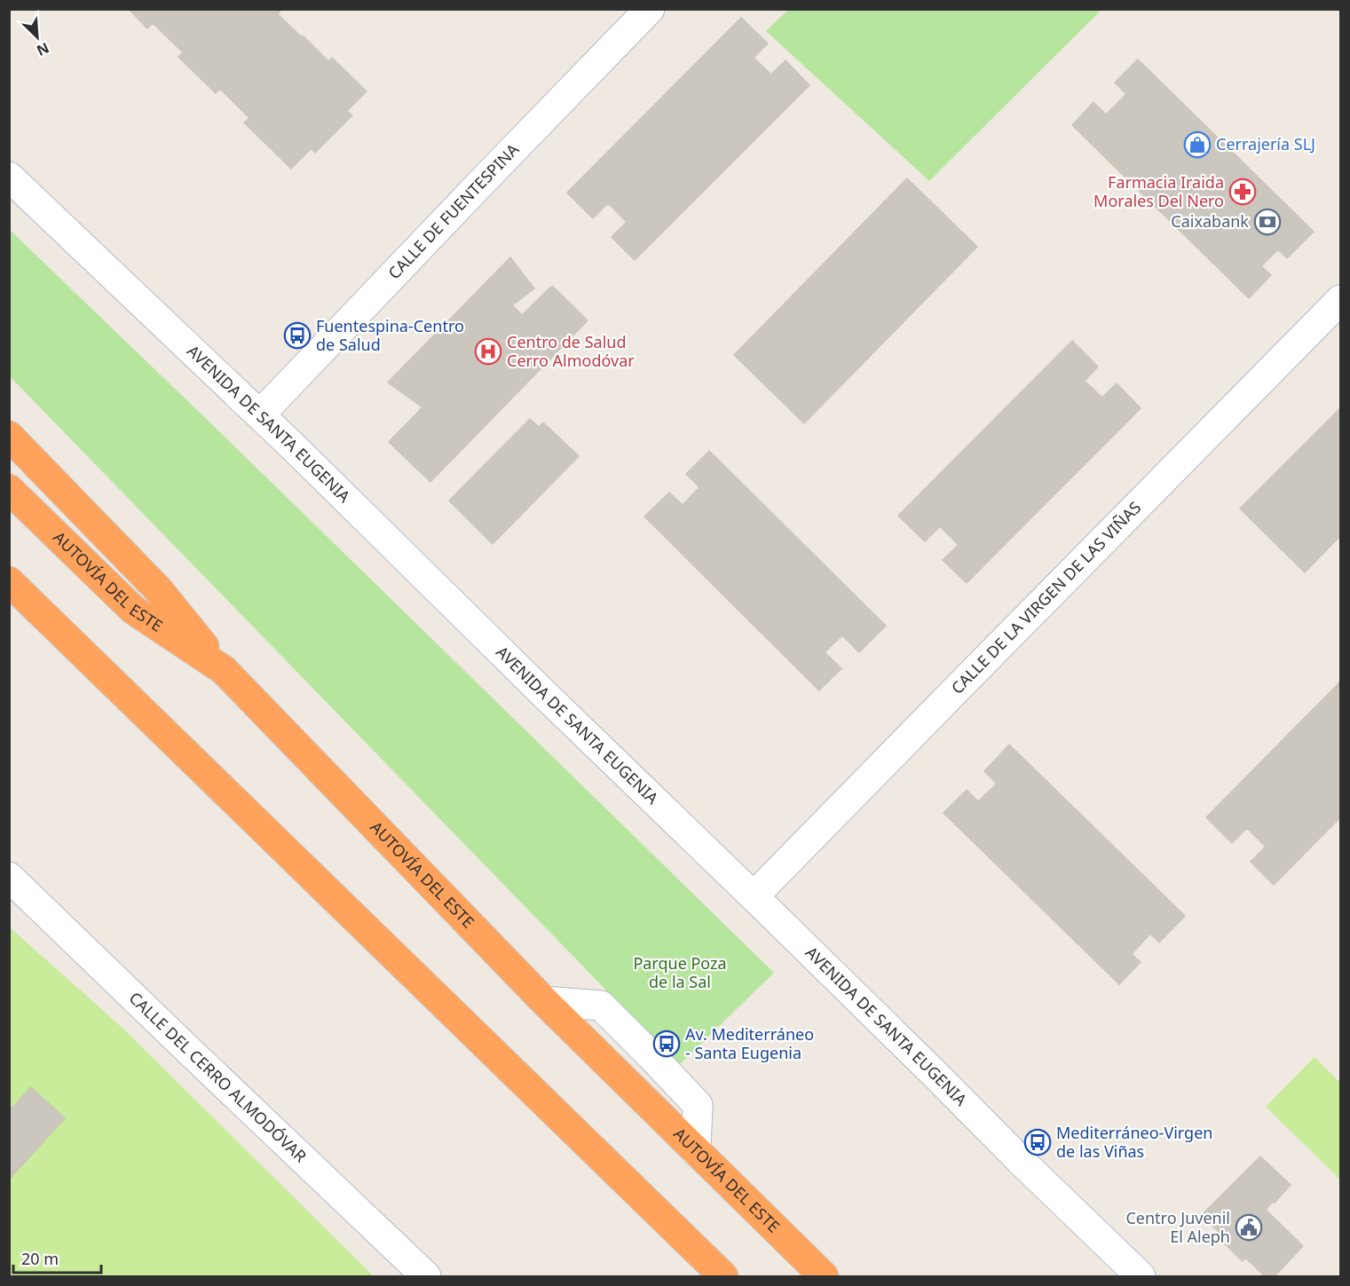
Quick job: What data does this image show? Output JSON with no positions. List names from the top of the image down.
{
  "streets": {
    "highway": ["AUTOVÍA DEL ESTE"],
    "street": [
      "CALLE DE FUENTESPINA",
      "AVENIDA DE SANTA EUGENIA",
      "CALLE DE LA VIRGEN DE LAS VIÑAS",
      "CALLE DEL CERRO ALMODÓVAR"
    ]
  },
  "crossings": [
    ["CALLE DE FUENTESPINA", "AVENIDA DE SANTA EUGENIA"],
    ["AVENIDA DE SANTA EUGENIA", "CALLE DE LA VIRGEN DE LAS VIÑAS"]
  ],
  "parks": ["Parque Poza de la Sal"],
  "places": {
    "shop": ["Cerrajería SLJ"],
    "pharmacy": ["Farmacia Iraida Morales Del Nero"],
    "bank": ["Caixabank"],
    "bus stop": ["Fuentespina-Centro de Salud", "Av. Mediterráneo - Santa Eugenia", "Mediterráneo-Virgen de las Viñas"],
    "hospital": ["Centro de Salud Cerro Almodóvar"],
    "public building": ["Centro Juvenil El Aleph"]
  },
  "scale_bar": "20 m",
  "north": "bottom right"
}
